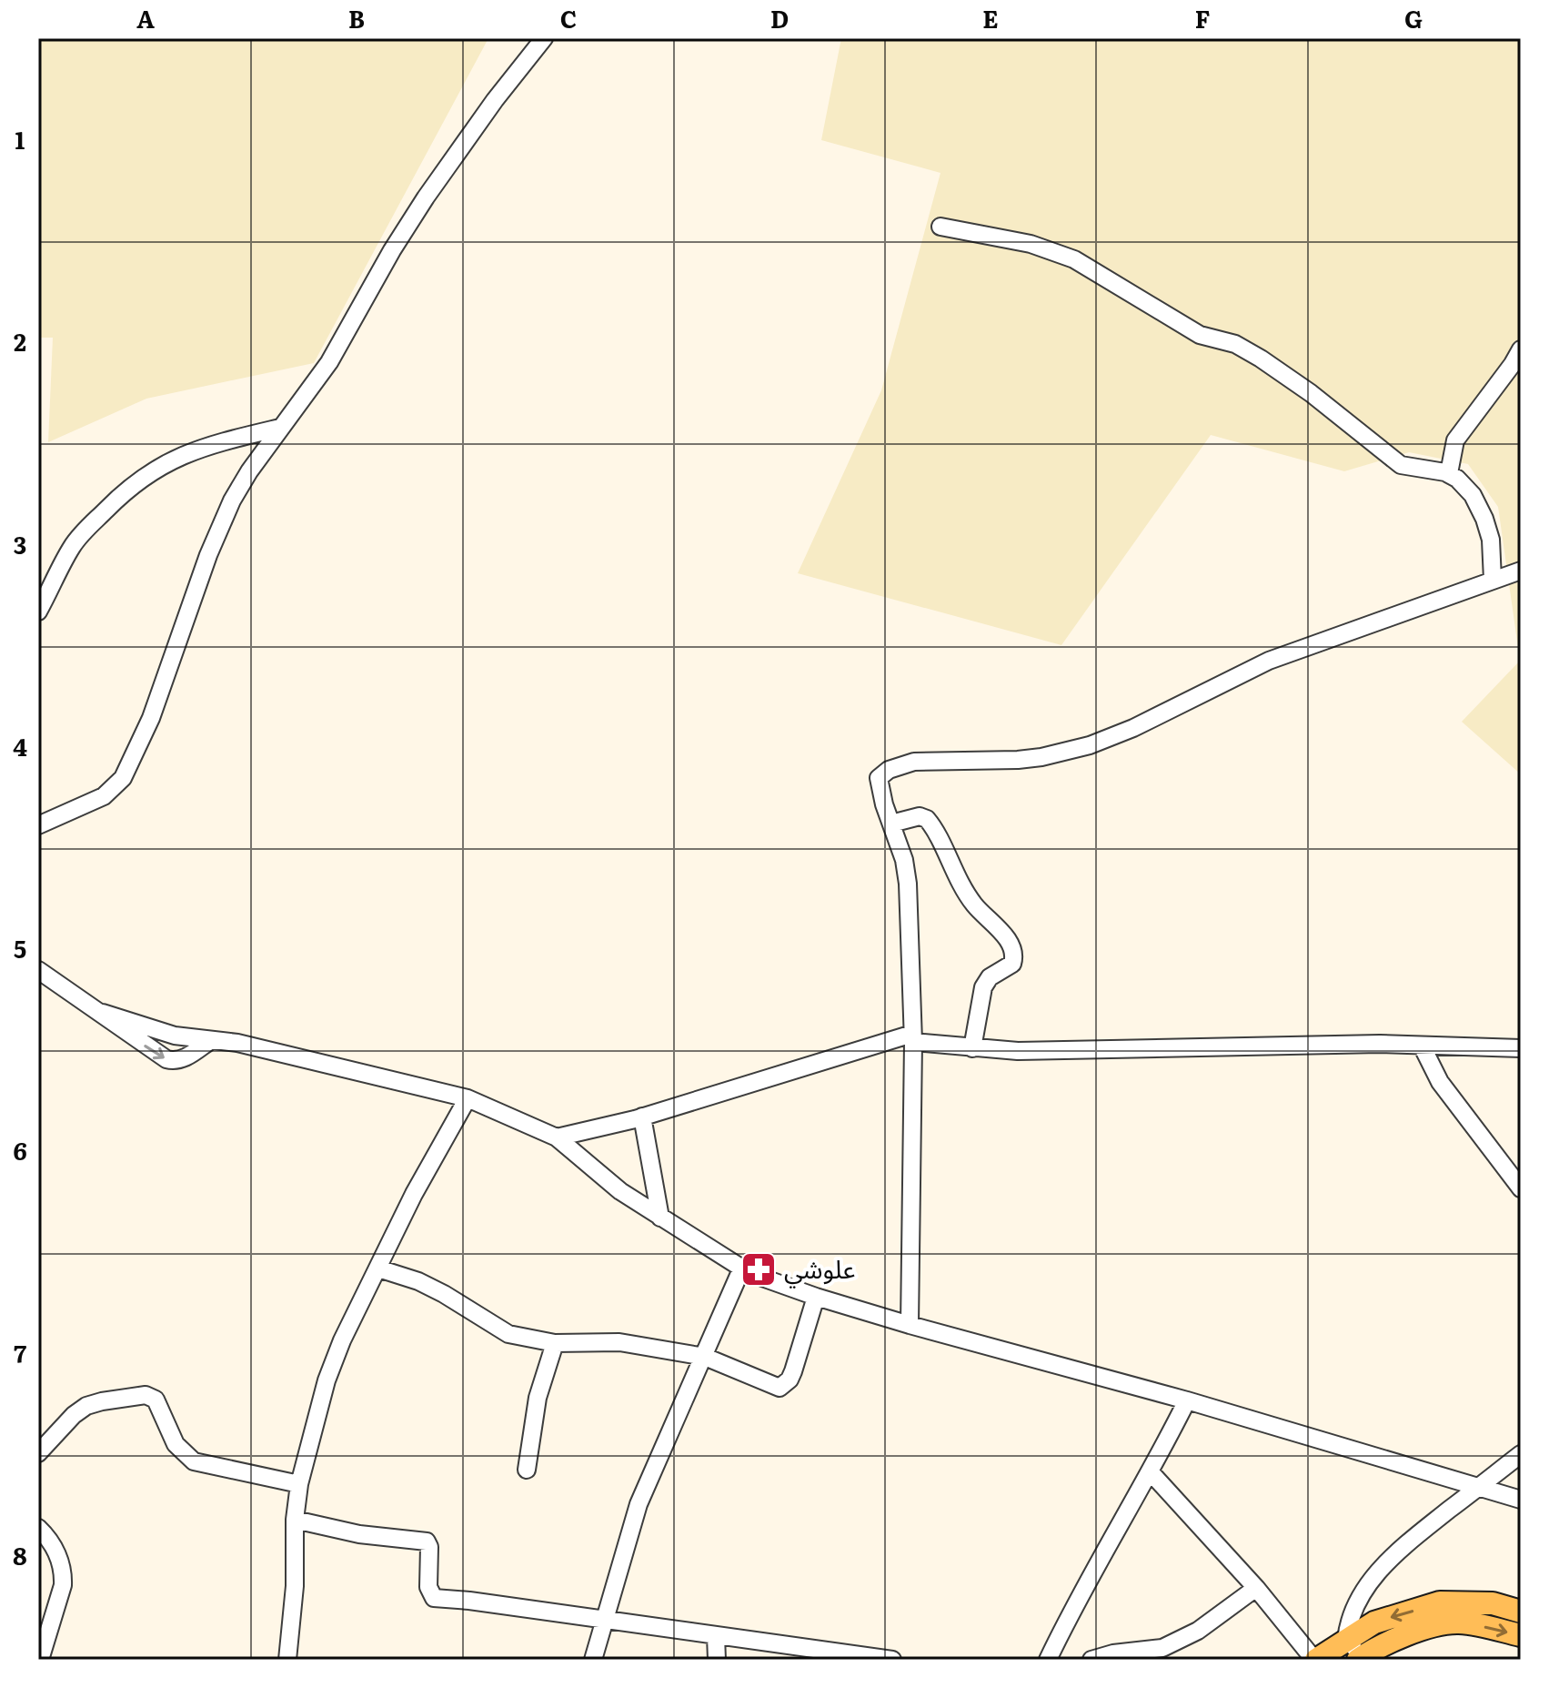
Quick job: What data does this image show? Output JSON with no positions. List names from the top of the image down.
{
  "places": {
    "pharmacy": ["علوشي"]
  },
  "grid": {
    "columns": [
      "A",
      "B",
      "C",
      "D",
      "E",
      "F",
      "G"
    ],
    "rows": [
      "1",
      "2",
      "3",
      "4",
      "5",
      "6",
      "7",
      "8"
    ]
  }
}
